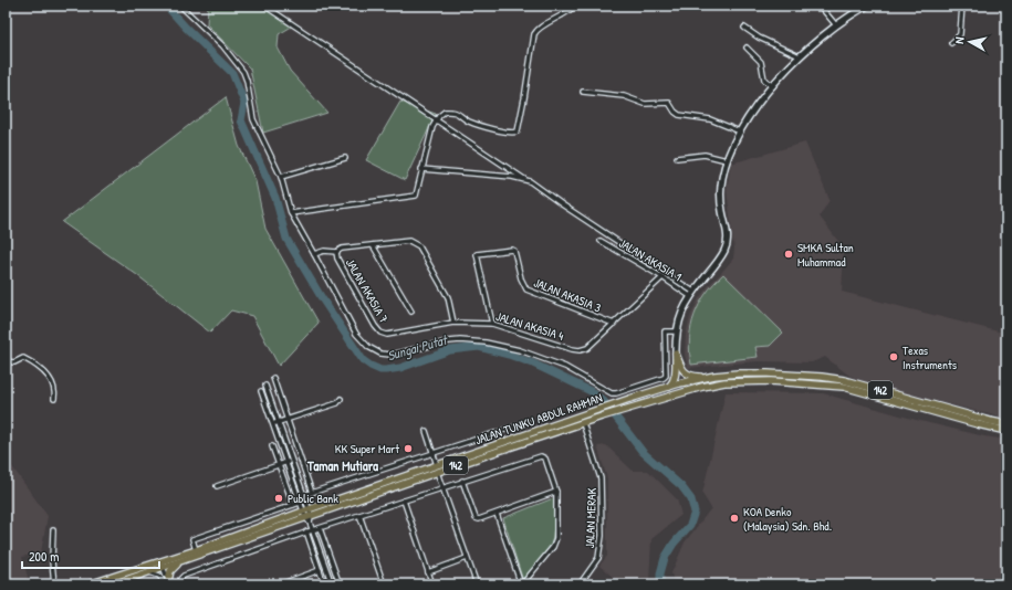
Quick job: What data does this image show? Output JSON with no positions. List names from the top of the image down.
{
  "streets": {
    "main road": ["142", "JALAN TUNKU ABDUL RAHMAN"],
    "street": [
      "JALAN AKASIA 1",
      "JALAN AKASIA 7",
      "JALAN AKASIA 3",
      "JALAN AKASIA 4",
      "JALAN MERAK"
    ]
  },
  "crossings": [
    ["JALAN AKASIA 7", "JALAN AKASIA 4"],
    ["JALAN AKASIA 3", "JALAN AKASIA 4"],
    ["JALAN TUNKU ABDUL RAHMAN", "JALAN MERAK"]
  ],
  "districts": ["Taman Mutiara"],
  "water": ["Sungai Putat"],
  "places": [
    "SMKA Sultan Muhammad",
    "Texas Instruments",
    "KK Super Mart",
    "Public Bank",
    "KOA Denko (Malaysia) Sdn. Bhd."
  ],
  "scale_bar": "200 m",
  "north": "left"
}
